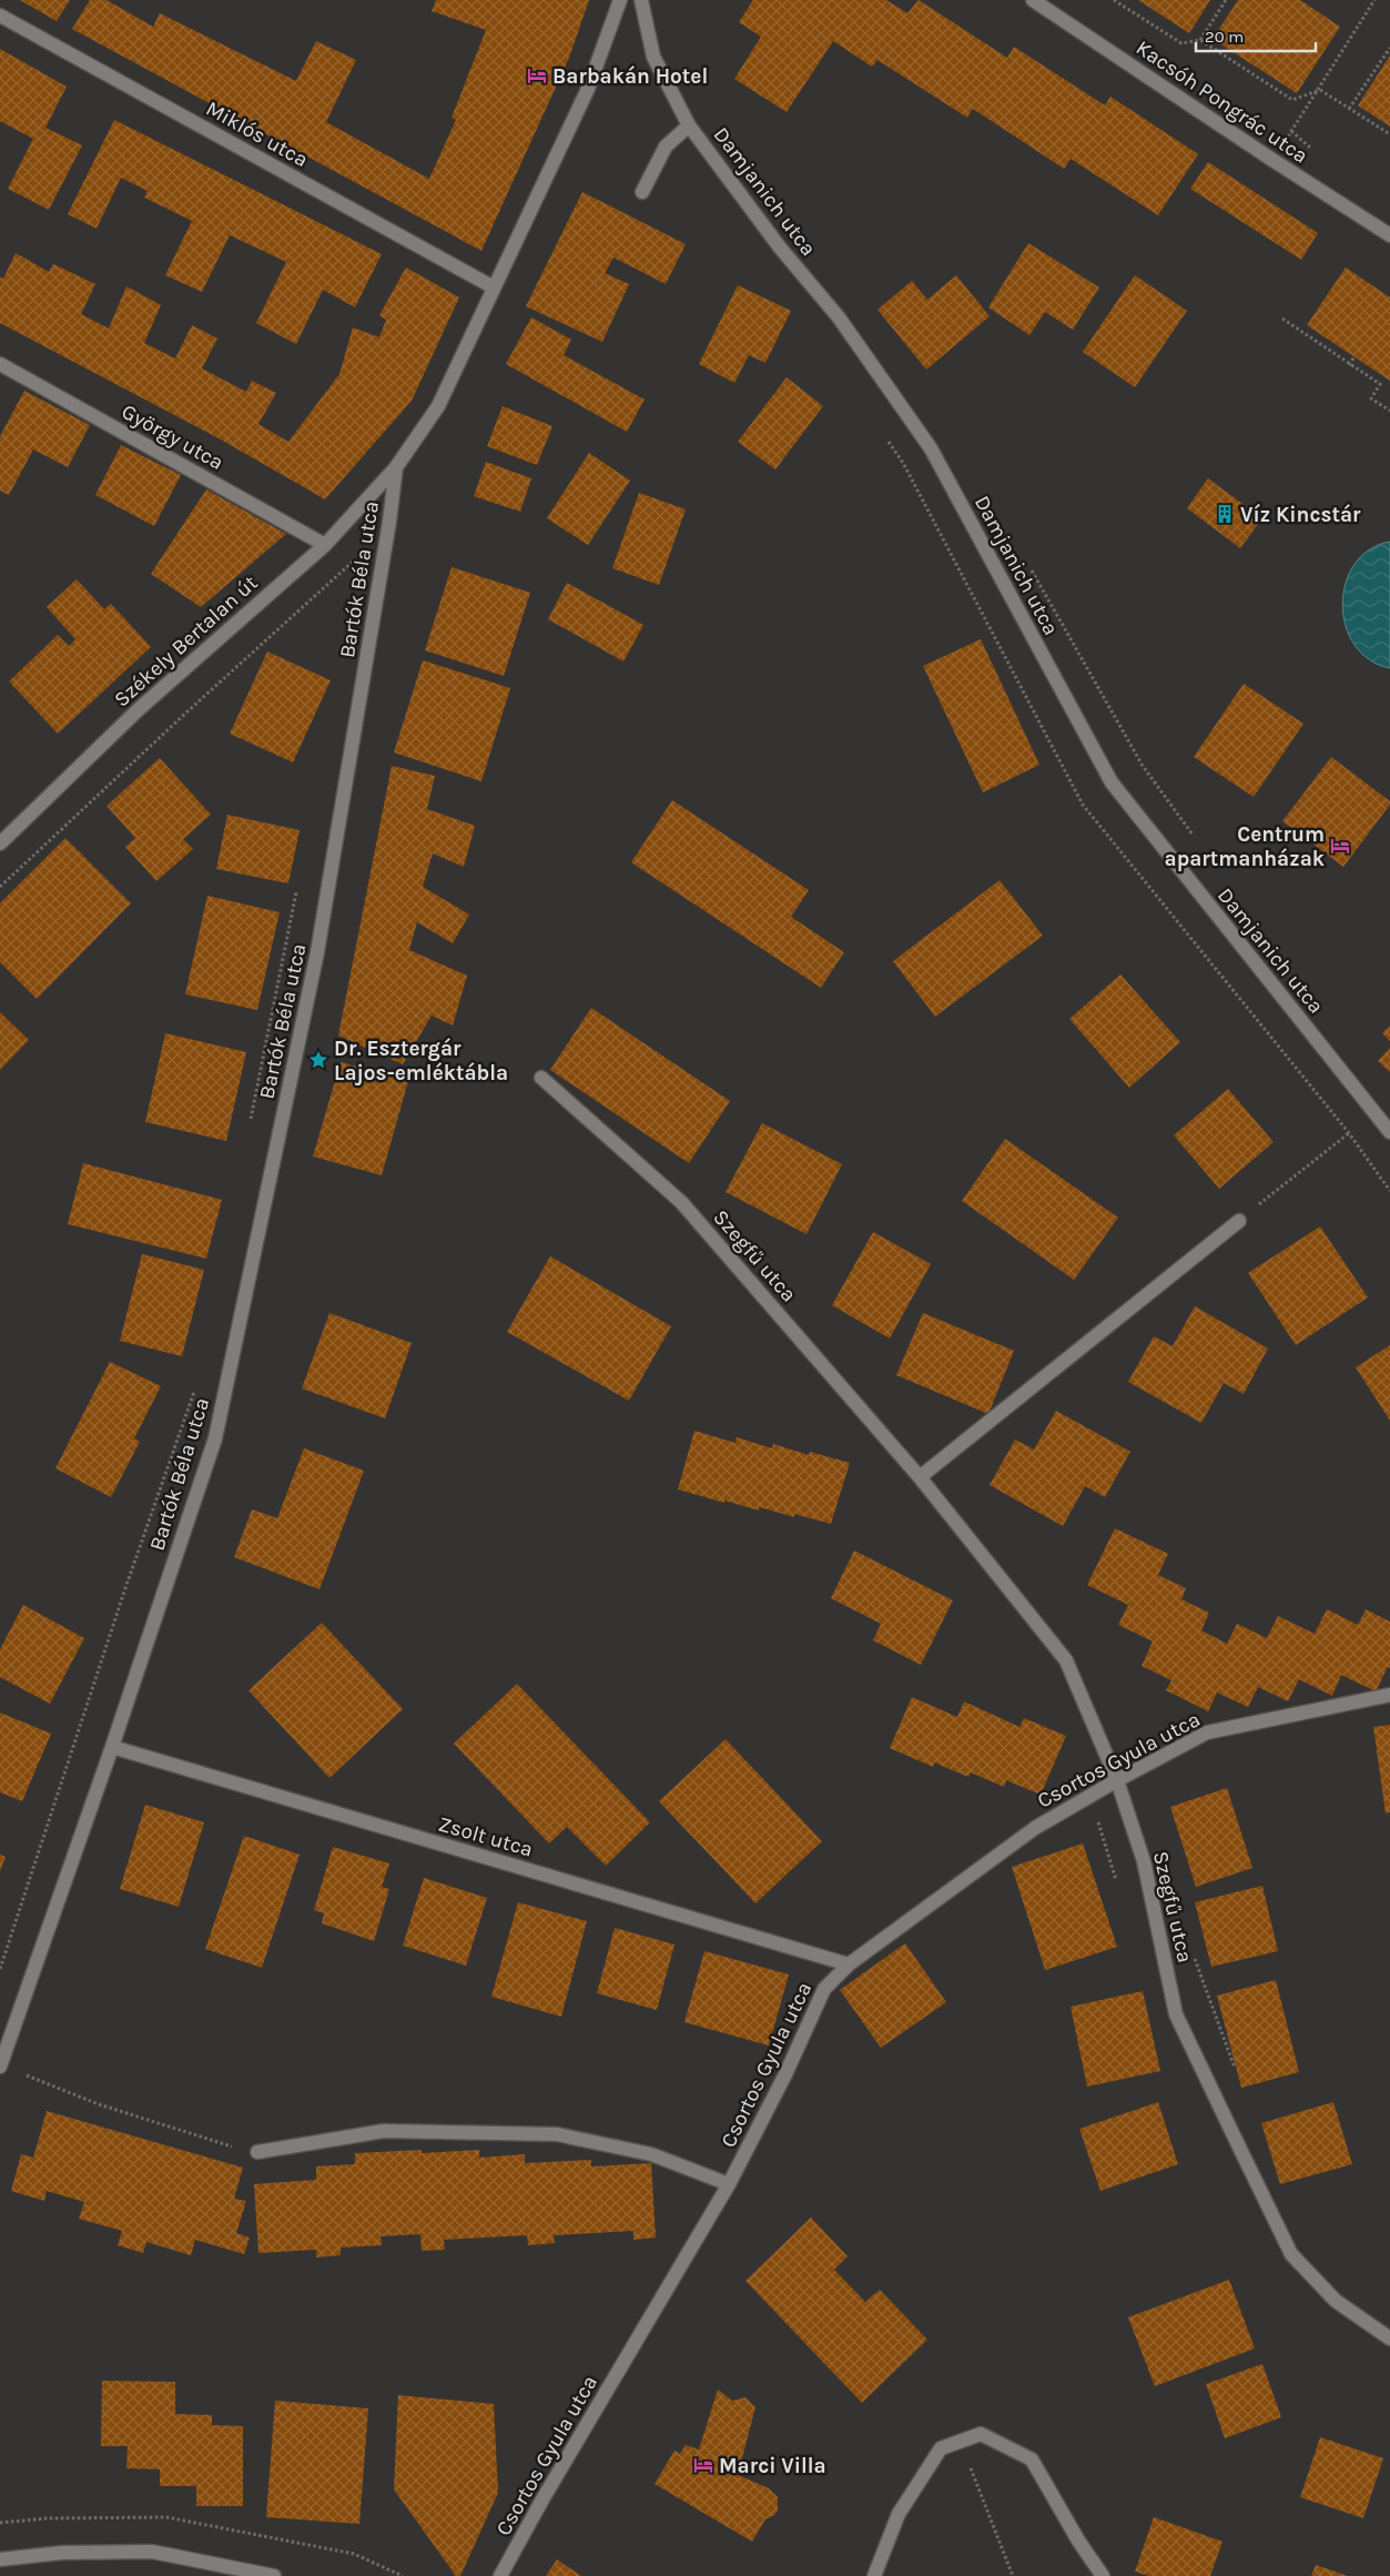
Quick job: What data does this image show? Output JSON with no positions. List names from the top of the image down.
{
  "streets": {
    "street": [
      "Kacsóh Pongrác utca",
      "Miklós utca",
      "Damjanich utca",
      "György utca",
      "Bartók Béla utca",
      "Székely Bertalan út",
      "Szegfű utca",
      "Csortos Gyula utca",
      "Zsolt utca"
    ]
  },
  "crossings": [
    ["Miklós utca", "Bartók Béla utca"],
    ["György utca", "Székely Bertalan út"],
    ["Bartók Béla utca", "Székely Bertalan út"],
    ["Bartók Béla utca", "Zsolt utca"],
    ["Szegfű utca", "Csortos Gyula utca"],
    ["Csortos Gyula utca", "Zsolt utca"]
  ],
  "places": {
    "hotel": ["Barbakán Hotel", "Centrum apartmanházak", "Marci Villa"],
    "building": ["Víz Kincstár"],
    "place": ["Dr. Esztergár Lajos-emléktábla"]
  },
  "scale_bar": "20 m"
}
